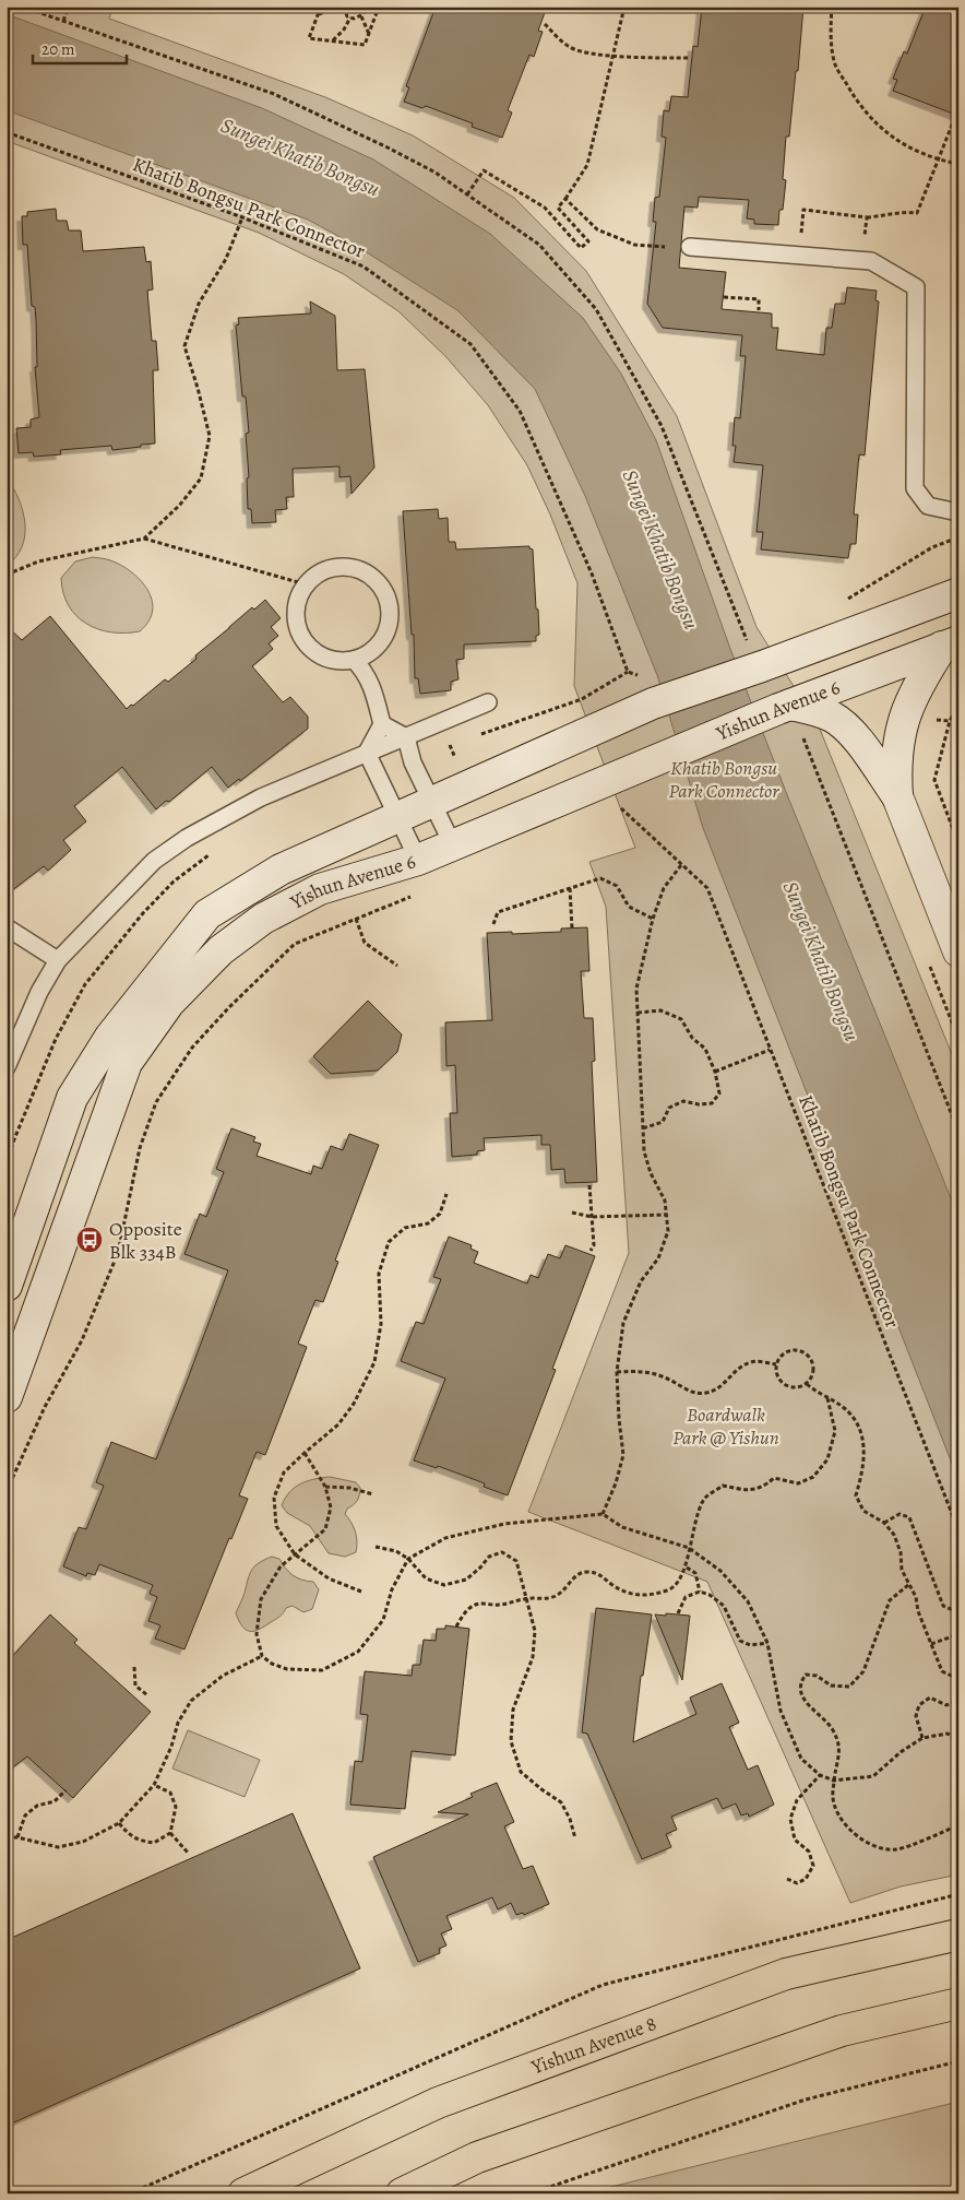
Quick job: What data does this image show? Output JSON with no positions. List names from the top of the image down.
{
  "streets": {
    "main road": ["Yishun Avenue 6", "Yishun Avenue 8"],
    "path": ["Khatib Bongsu Park Connector"]
  },
  "water": ["Sungei Khatib Bongsu"],
  "parks": ["Khatib Bongsu Park Connector", "Boardwalk Park @ Yishun"],
  "places": {
    "bus stop": ["Opposite Blk 334B"]
  },
  "scale_bar": "20 m"
}
